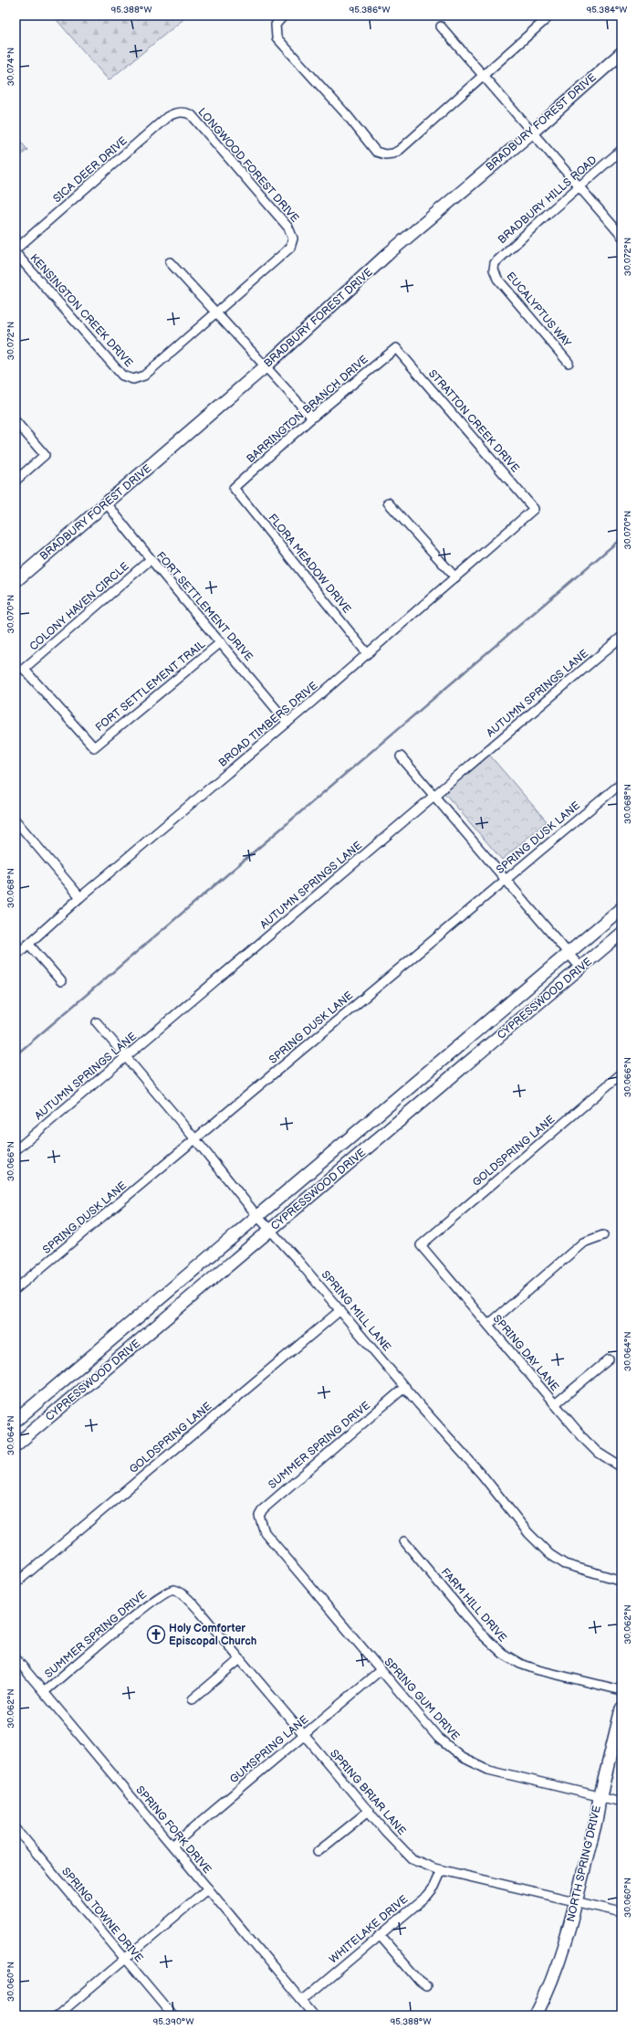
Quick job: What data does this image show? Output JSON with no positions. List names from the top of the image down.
{
  "streets": {
    "main road": ["BRADBURY FOREST DRIVE", "CYPRESSWOOD DRIVE", "NORTH SPRING DRIVE"],
    "street": [
      "LONGWOOD FOREST DRIVE",
      "SICA DEER DRIVE",
      "BRADBURY HILLS ROAD",
      "EUCALYPTUS WAY",
      "KENSINGTON CREEK DRIVE",
      "BARRINGTON BRANCH DRIVE",
      "STRATTON CREEK DRIVE",
      "FLORA MEADOW DRIVE",
      "COLONY HAVEN CIRCLE",
      "FORT SETTLEMENT DRIVE",
      "FORT SETTLEMENT TRAIL",
      "AUTUMN SPRINGS LANE",
      "BROAD TIMBERS DRIVE",
      "SPRING DUSK LANE",
      "GOLDSPRING LANE",
      "SPRING MILL LANE",
      "SPRING DAY LANE",
      "SUMMER SPRING DRIVE",
      "FARM HILL DRIVE",
      "SPRING GUM DRIVE",
      "GUMSPRING LANE",
      "SPRING BRIAR LANE",
      "SPRING FORK DRIVE",
      "SPRING TOWNE DRIVE",
      "WHITELAKE DRIVE"
    ]
  },
  "crossings": [
    ["BRADBURY FOREST DRIVE", "FORT SETTLEMENT DRIVE"],
    ["LONGWOOD FOREST DRIVE", "SICA DEER DRIVE"],
    ["LONGWOOD FOREST DRIVE", "KENSINGTON CREEK DRIVE"],
    ["BRADBURY HILLS ROAD", "EUCALYPTUS WAY"],
    ["BARRINGTON BRANCH DRIVE", "STRATTON CREEK DRIVE"],
    ["BARRINGTON BRANCH DRIVE", "FLORA MEADOW DRIVE"],
    ["STRATTON CREEK DRIVE", "BROAD TIMBERS DRIVE"],
    ["FLORA MEADOW DRIVE", "BROAD TIMBERS DRIVE"],
    ["COLONY HAVEN CIRCLE", "FORT SETTLEMENT DRIVE"],
    ["COLONY HAVEN CIRCLE", "FORT SETTLEMENT TRAIL"],
    ["FORT SETTLEMENT DRIVE", "FORT SETTLEMENT TRAIL"],
    ["FORT SETTLEMENT DRIVE", "BROAD TIMBERS DRIVE"],
    ["AUTUMN SPRINGS LANE", "SPRING MILL LANE"],
    ["SPRING DUSK LANE", "SPRING MILL LANE"],
    ["CYPRESSWOOD DRIVE", "SPRING MILL LANE"],
    ["GOLDSPRING LANE", "SPRING MILL LANE"],
    ["GOLDSPRING LANE", "SPRING DAY LANE"],
    ["SPRING MILL LANE", "SUMMER SPRING DRIVE"],
    ["SUMMER SPRING DRIVE", "SPRING GUM DRIVE"],
    ["SUMMER SPRING DRIVE", "SPRING BRIAR LANE"],
    ["SUMMER SPRING DRIVE", "SPRING FORK DRIVE"],
    ["SPRING GUM DRIVE", "GUMSPRING LANE"],
    ["SPRING GUM DRIVE", "NORTH SPRING DRIVE"],
    ["GUMSPRING LANE", "SPRING BRIAR LANE"],
    ["GUMSPRING LANE", "SPRING FORK DRIVE"],
    ["SPRING BRIAR LANE", "NORTH SPRING DRIVE"],
    ["SPRING BRIAR LANE", "WHITELAKE DRIVE"],
    ["SPRING FORK DRIVE", "WHITELAKE DRIVE"]
  ],
  "places": {
    "church": ["Holy Comforter Episcopal Church"]
  },
  "coordinates": [
    "95.388°W",
    "95.386°W",
    "95.384°W",
    "30.074°N",
    "30.072°N",
    "30.070°N",
    "30.068°N",
    "30.066°N",
    "30.064°N",
    "30.062°N",
    "30.060°N",
    "95.390°W"
  ]
}
